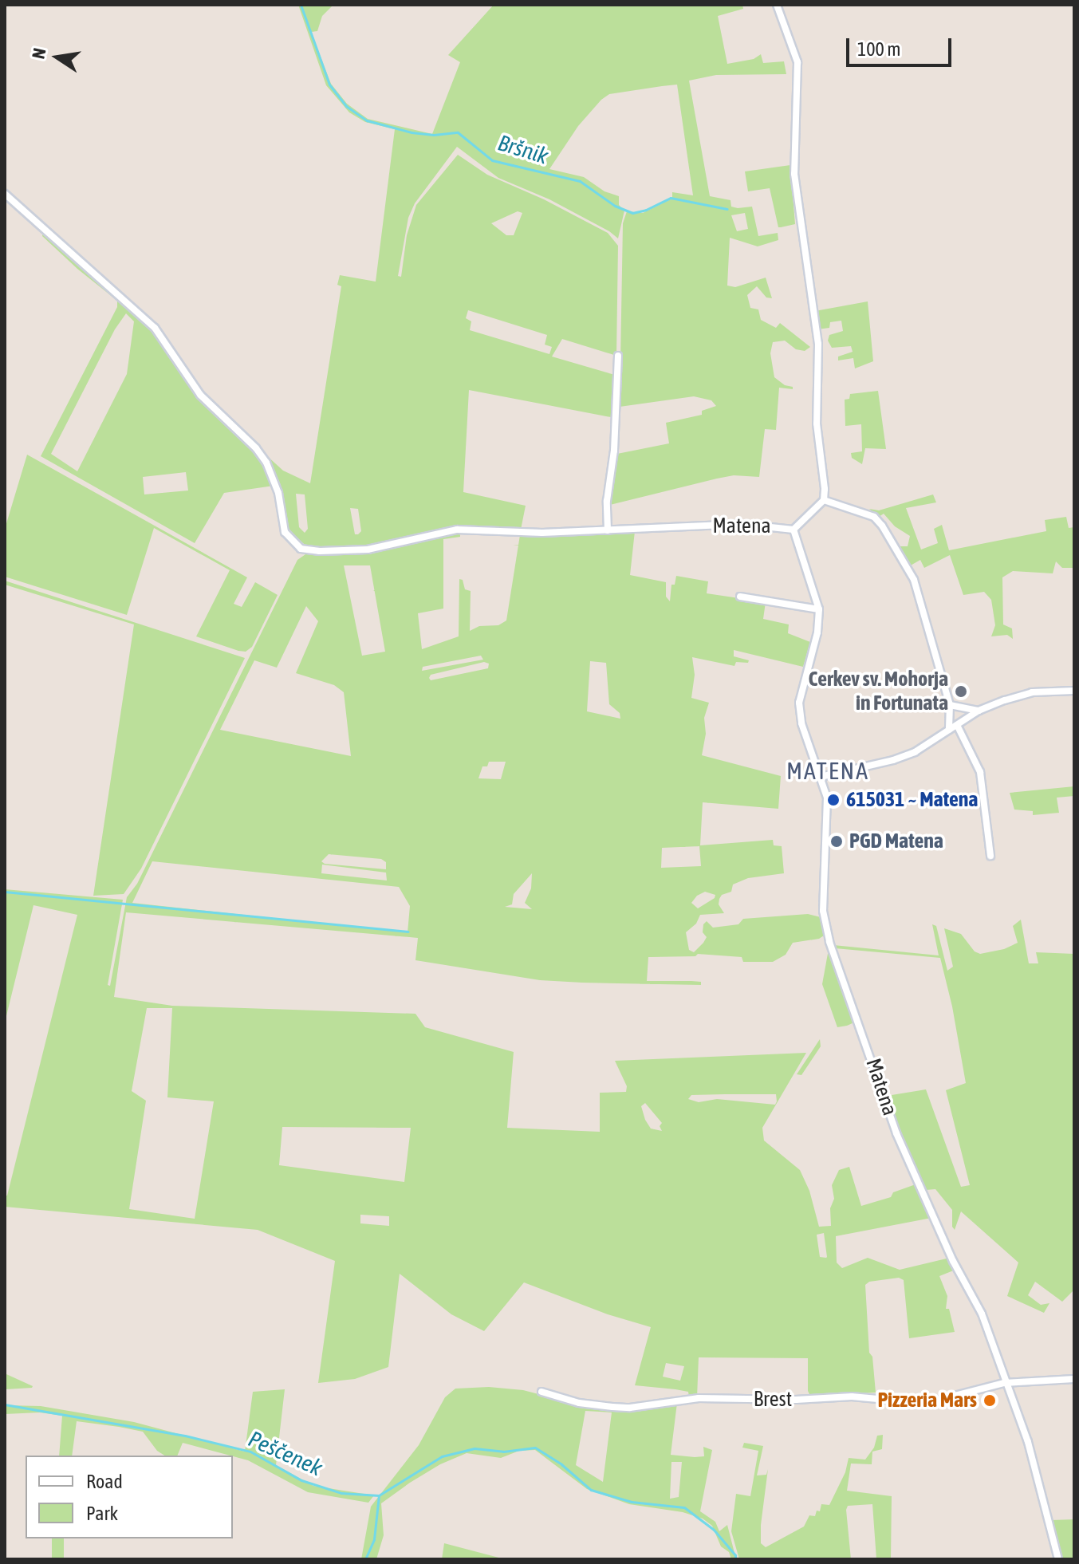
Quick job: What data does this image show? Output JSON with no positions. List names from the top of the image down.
{
  "streets": {
    "street": ["Matena", "Brest"]
  },
  "crossings": [
    ["Matena", "Brest"]
  ],
  "districts": ["MATENA"],
  "water": ["Bršnik", "Peščenek"],
  "places": [
    "Cerkev sv. Mohorja in Fortunata",
    "615031 ~ Matena",
    "PGD Matena",
    "Pizzeria Mars"
  ],
  "legend": ["Road", "Park"],
  "scale_bar": "100 m",
  "north": "left"
}
